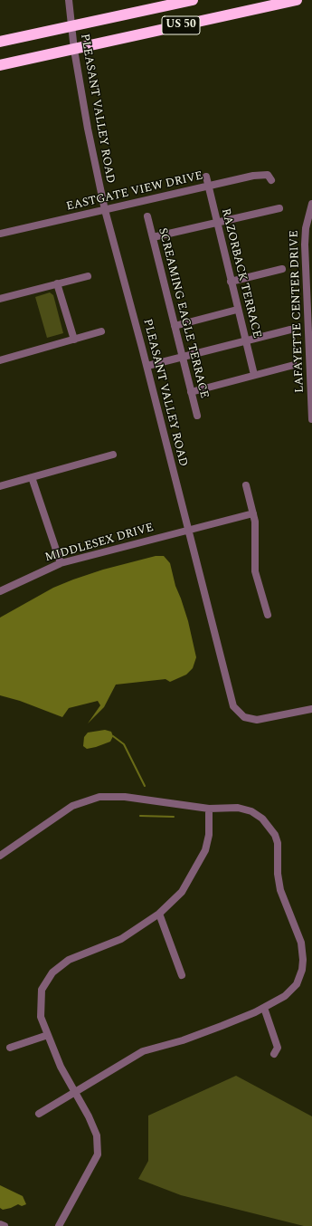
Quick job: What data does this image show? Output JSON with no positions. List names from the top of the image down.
{
  "streets": {
    "highway": ["US 50"],
    "street": [
      "PLEASANT VALLEY ROAD",
      "EASTGATE VIEW DRIVE",
      "RAZORBACK TERRACE",
      "LAFAYETTE CENTER DRIVE",
      "SCREAMING EAGLE TERRACE",
      "MIDDLESEX DRIVE"
    ]
  },
  "crossings": [
    ["US 50", "PLEASANT VALLEY ROAD"],
    ["PLEASANT VALLEY ROAD", "EASTGATE VIEW DRIVE"],
    ["PLEASANT VALLEY ROAD", "MIDDLESEX DRIVE"],
    ["EASTGATE VIEW DRIVE", "RAZORBACK TERRACE"]
  ]
}
